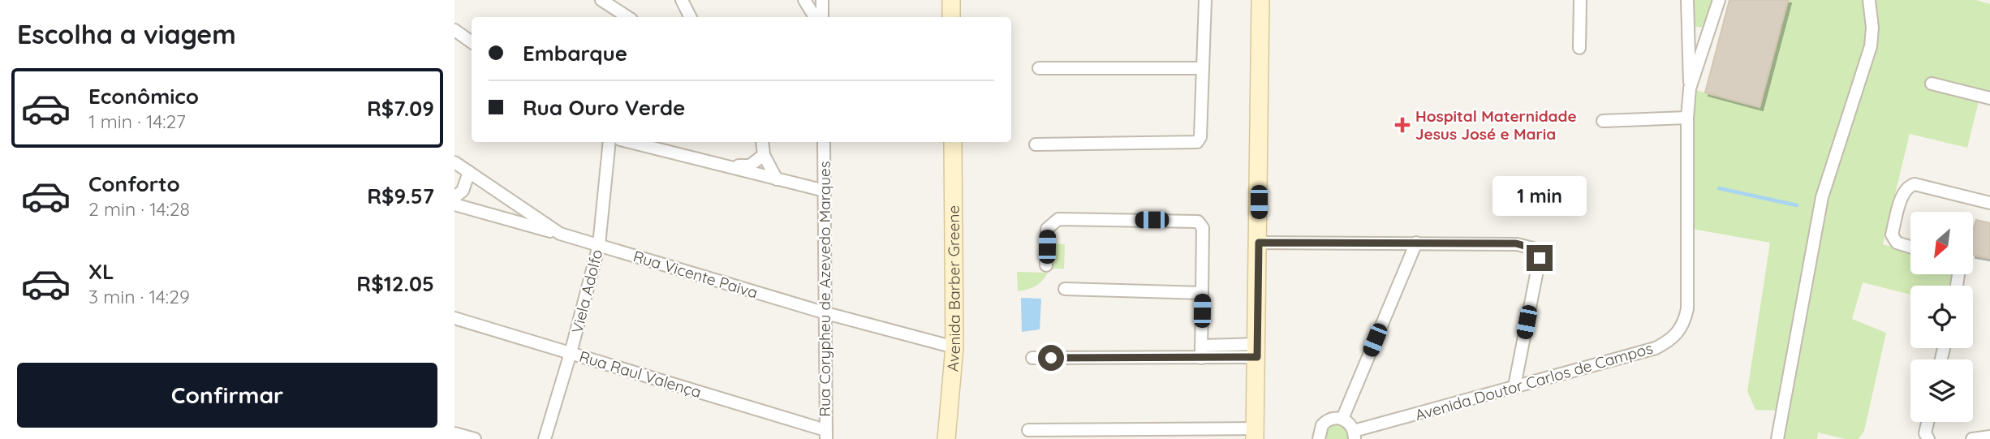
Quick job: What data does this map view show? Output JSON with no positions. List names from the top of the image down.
{
  "streets": {
    "street": [
      "Rua Vicente Paiva",
      "Rua Corypheu de Azevedo Marques",
      "Avenida Barber Greene",
      "Viela Adolfo",
      "Rua Raul Valença",
      "Avenida Doutor Carlos de Campos"
    ]
  },
  "crossings": [
    ["Rua Vicente Paiva", "Rua Corypheu de Azevedo Marques"],
    ["Rua Vicente Paiva", "Avenida Barber Greene"],
    ["Rua Vicente Paiva", "Viela Adolfo"],
    ["Rua Corypheu de Azevedo Marques", "Rua Raul Valença"],
    ["Viela Adolfo", "Rua Raul Valença"]
  ],
  "places": {
    "health": ["Hospital Maternidade Jesus José e Maria"]
  },
  "north": "bottom left",
  "page": {
    "heading": "Escolha a viagem",
    "banner": ["Embarque", "Rua Ouro Verde"],
    "list": [
      {
        "name": "Econômico",
        "note": "1 min · 14:27",
        "value": "R$7.09"
      },
      {
        "name": "Conforto",
        "note": "2 min · 14:28",
        "value": "R$9.57"
      },
      {
        "name": "XL",
        "note": "3 min · 14:29",
        "value": "R$12.05"
      }
    ],
    "bubble": "1 min",
    "buttons": "Confirmar"
  }
}
